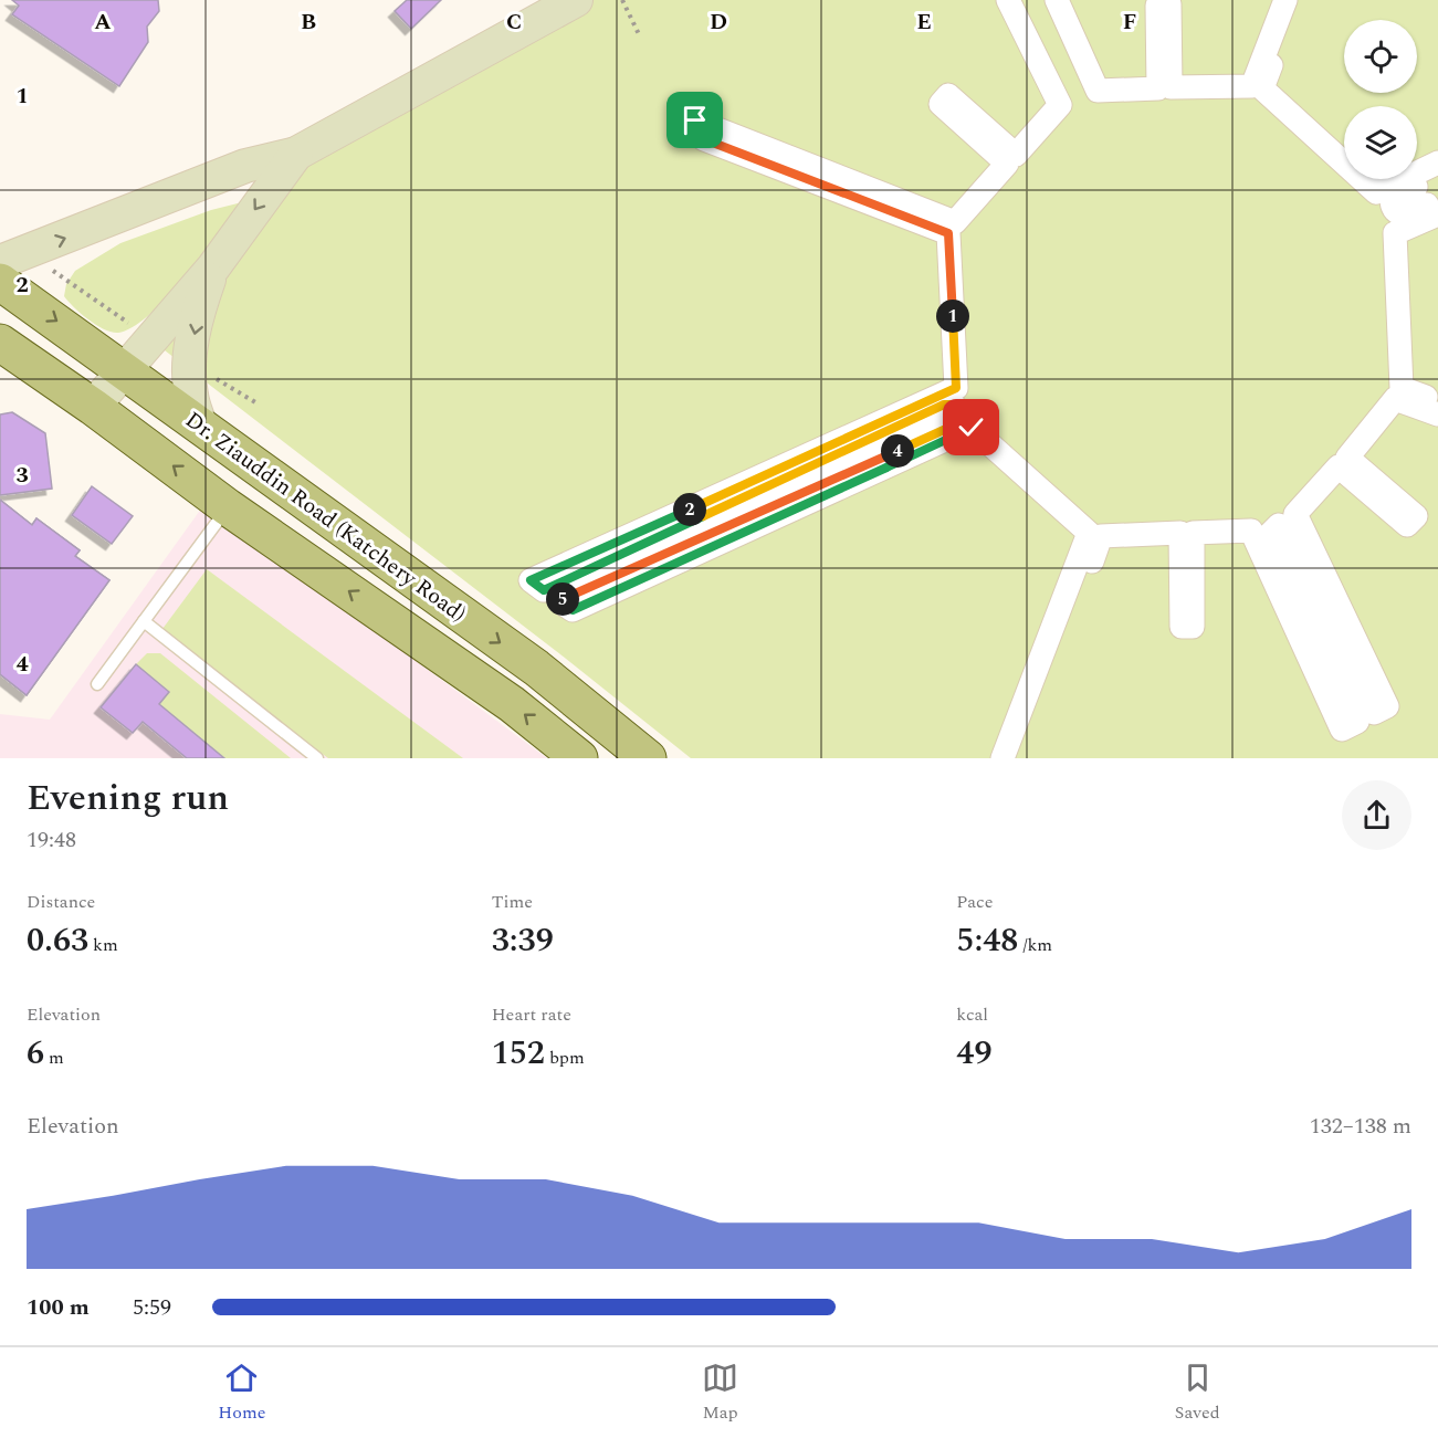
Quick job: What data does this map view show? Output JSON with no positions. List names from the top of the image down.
{
  "streets": {
    "main road": ["Dr. Ziauddin Road (Katchery Road)"]
  },
  "page": {
    "pins": [
      "1",
      "4",
      "2",
      "5"
    ],
    "heading": ["Evening run", "19:48"],
    "stats": [
      ["Distance", "0.63 km"],
      ["Time", "3:39"],
      ["Pace", "5:48 /km"],
      ["Elevation", "6 m"],
      ["Heart rate", "152 bpm"],
      ["kcal", "49"]
    ],
    "chart": ["Elevation", "132–138 m"],
    "list": [
      {
        "name": "100 m",
        "note": "5:59"
      }
    ],
    "tabs": ["Home", "Map", "Saved"]
  },
  "grid": {
    "columns": [
      "A",
      "B",
      "C",
      "D",
      "E",
      "F"
    ],
    "rows": [
      "1",
      "2",
      "3",
      "4"
    ]
  }
}
